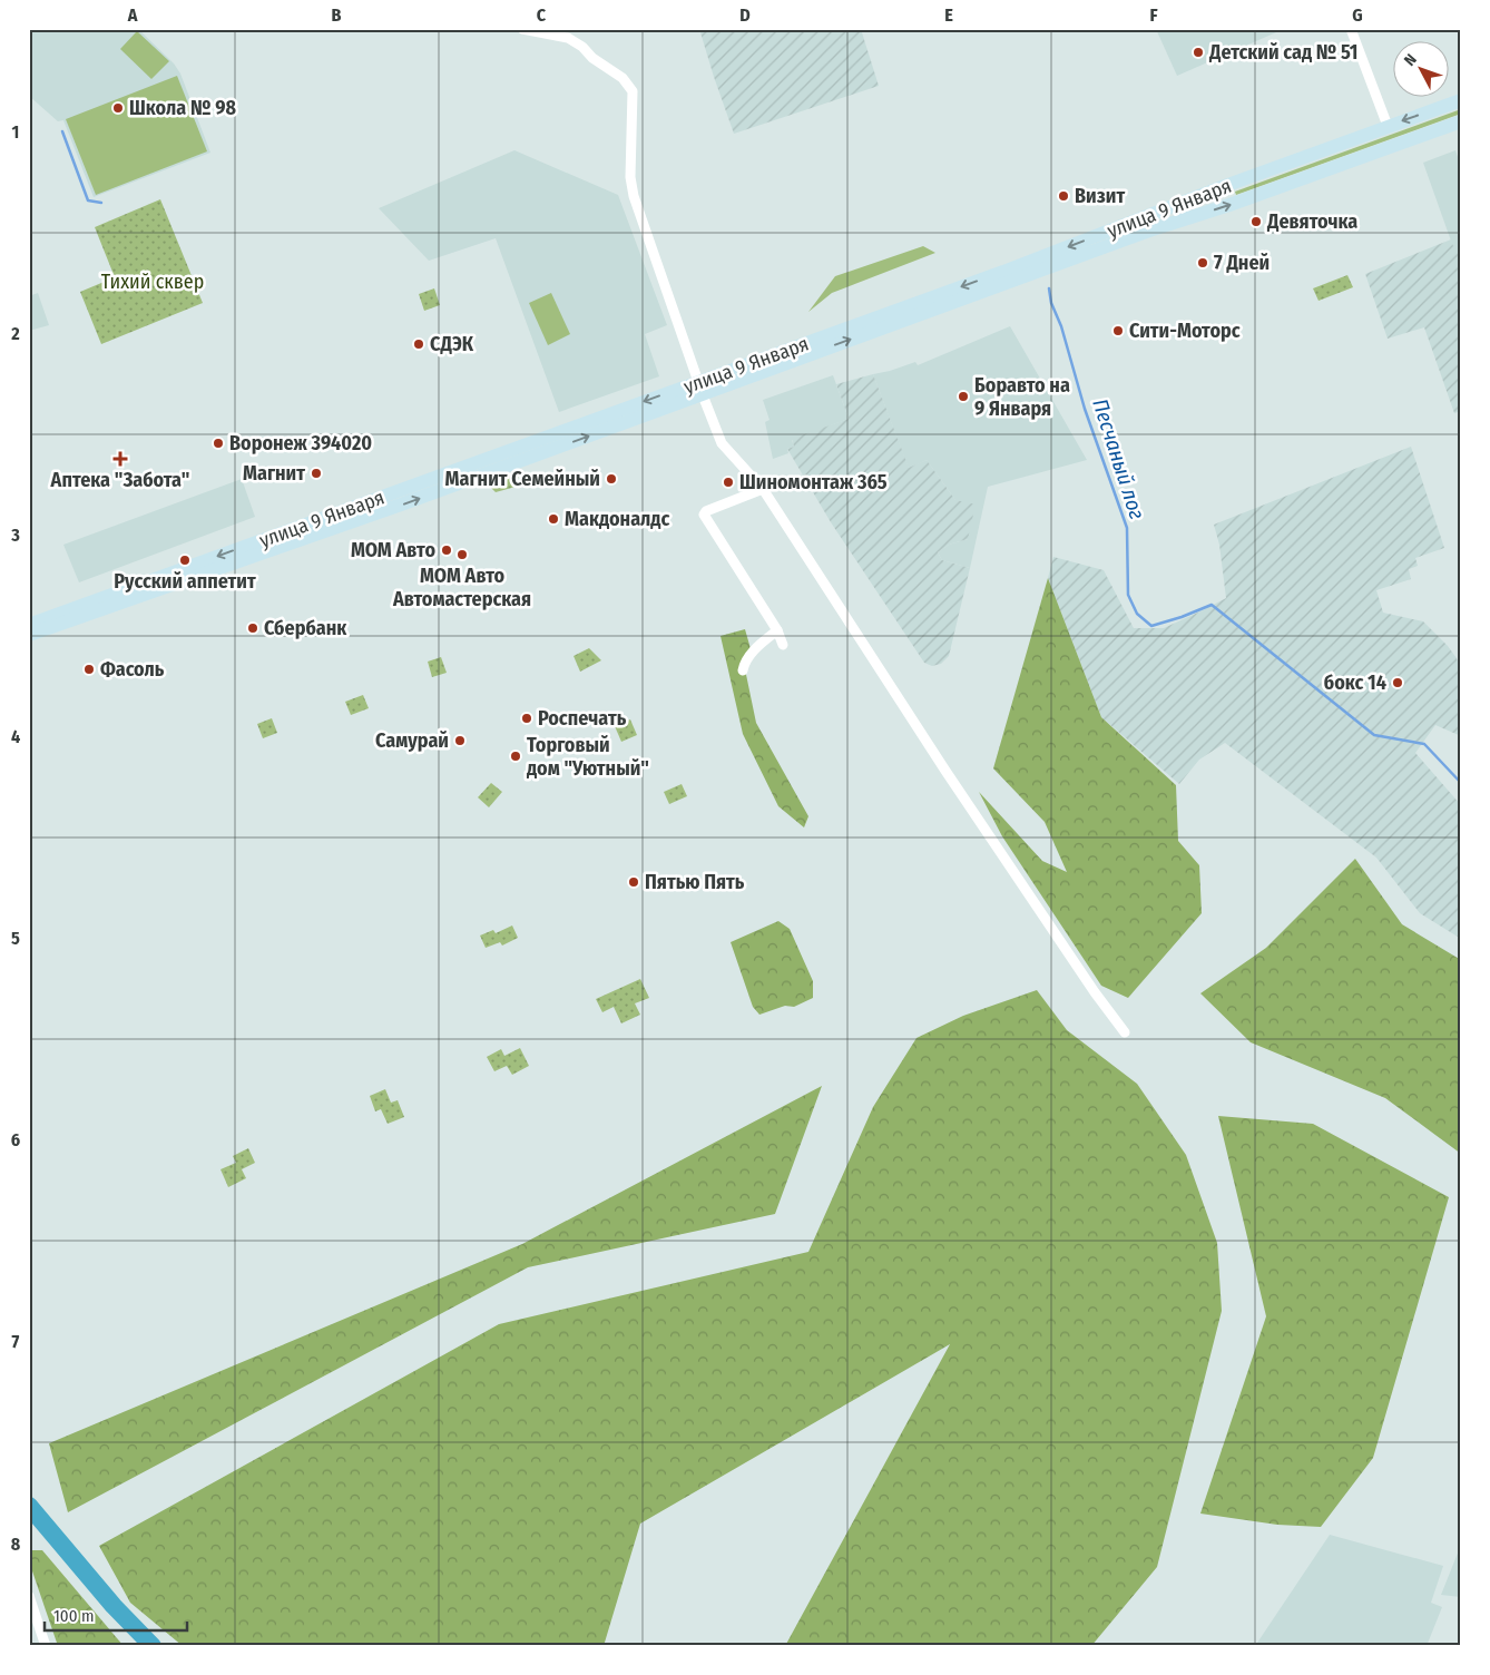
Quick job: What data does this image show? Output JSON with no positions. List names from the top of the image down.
{
  "streets": {
    "main road": ["улица 9 Января"]
  },
  "water": ["Песчаный лог"],
  "parks": ["Тихий сквер"],
  "places": {
    "other": [
      "Детский сад № 51",
      "Школа № 98",
      "Визит",
      "Девяточка",
      "7 Дней",
      "Сити-Моторс",
      "СДЭК",
      "Боравто на 9 Января",
      "Воронеж 394020",
      "Магнит",
      "Магнит Семейный",
      "Шиномонтаж 365",
      "Макдоналдс",
      "МОМ Авто",
      "МОМ Авто Автомастерская",
      "Русский аппетит",
      "Сбербанк",
      "Фасоль",
      "бокс 14",
      "Роспечать",
      "Самурай",
      "Торговый дом \"Уютный\"",
      "Пятью Пять"
    ],
    "health": ["Аптека \"Забота\""]
  },
  "scale_bar": "100 m",
  "north": "top left",
  "grid": {
    "columns": [
      "A",
      "B",
      "C",
      "D",
      "E",
      "F",
      "G"
    ],
    "rows": [
      "1",
      "2",
      "3",
      "4",
      "5",
      "6",
      "7",
      "8"
    ]
  }
}
